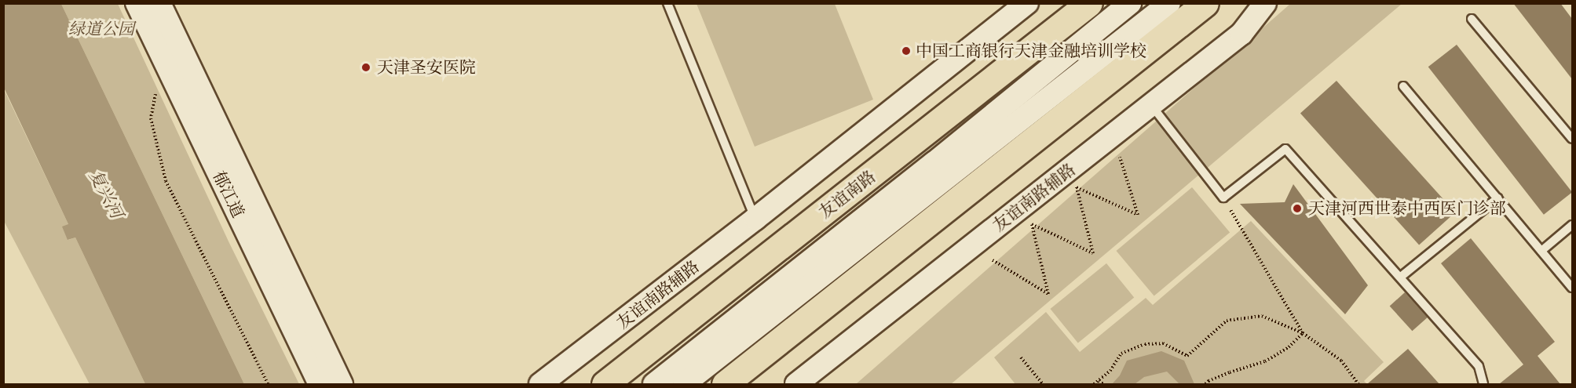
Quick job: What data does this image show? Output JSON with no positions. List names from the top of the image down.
{
  "streets": {
    "main road": ["友谊南路"],
    "street": ["郁江道", "友谊南路辅路"]
  },
  "water": ["复兴河"],
  "parks": ["绿道公园"],
  "places": ["中国工商银行天津金融培训学校", "天津圣安医院", "天津河西世泰中西医门诊部"]
}
